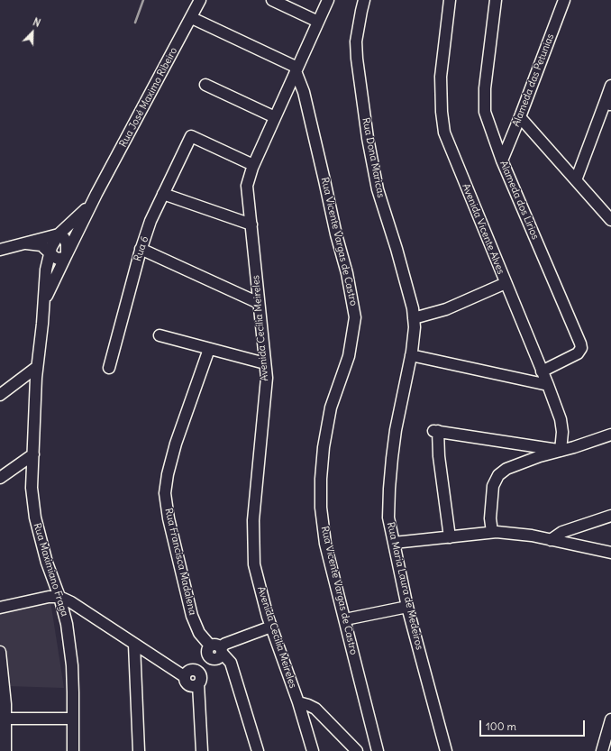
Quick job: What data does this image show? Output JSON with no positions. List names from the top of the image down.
{
  "streets": {
    "street": [
      "Alameda das Petunias",
      "Rua José Maximo Ribeiro",
      "Rua Dona Maricas",
      "Alameda dos Lirios",
      "Avenida Vicente Alves",
      "Rua Vicente Vargas de Castro",
      "Rua 6",
      "Avenida Cecília Meireles",
      "Rua Francisca Madalena",
      "Rua Maximiano Fraga",
      "Rua Maria Laura de Medeiros"
    ]
  },
  "crossings": [
    ["Alameda das Petunias", "Alameda dos Lirios"],
    ["Rua José Maximo Ribeiro", "Rua Maximiano Fraga"],
    ["Rua Dona Maricas", "Rua Maria Laura de Medeiros"],
    ["Alameda dos Lirios", "Avenida Vicente Alves"],
    ["Rua Vicente Vargas de Castro", "Avenida Cecília Meireles"],
    ["Rua 6", "Avenida Cecília Meireles"]
  ],
  "scale_bar": "100 m",
  "north": "top right"
}
